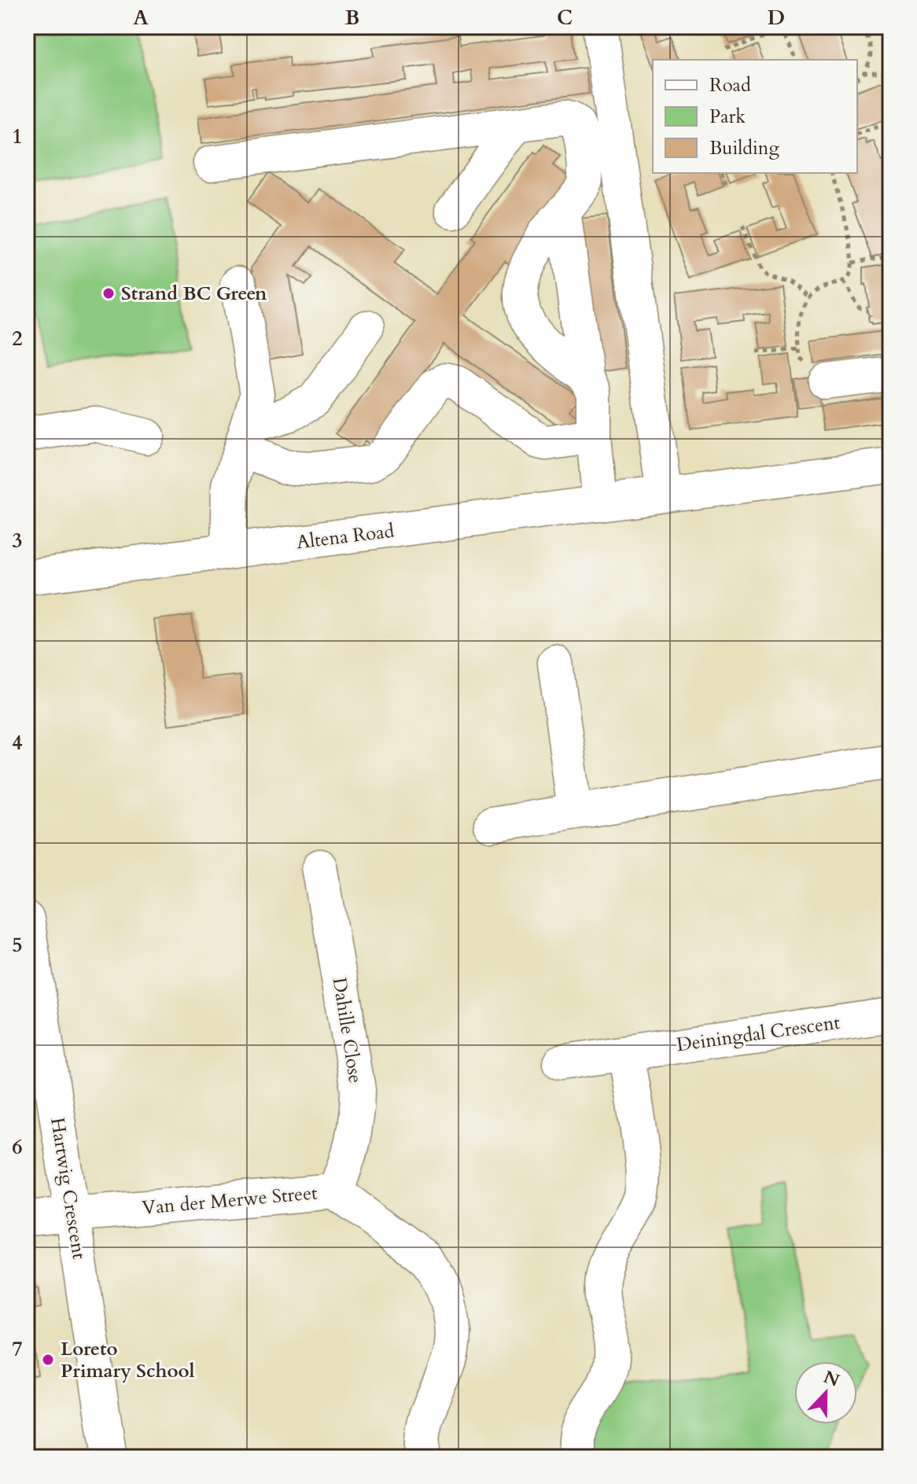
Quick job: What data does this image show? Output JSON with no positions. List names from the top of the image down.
{
  "streets": {
    "street": [
      "Altena Road",
      "Dahille Close",
      "Deiningdal Crescent",
      "Hartwig Crescent",
      "Van der Merwe Street"
    ]
  },
  "crossings": [
    ["Dahille Close", "Van der Merwe Street"],
    ["Hartwig Crescent", "Van der Merwe Street"]
  ],
  "places": ["Strand BC Green", "Loreto Primary School"],
  "legend": ["Road", "Park", "Building"],
  "north": "top",
  "grid": {
    "columns": [
      "A",
      "B",
      "C",
      "D"
    ],
    "rows": [
      "1",
      "2",
      "3",
      "4",
      "5",
      "6",
      "7"
    ]
  }
}
